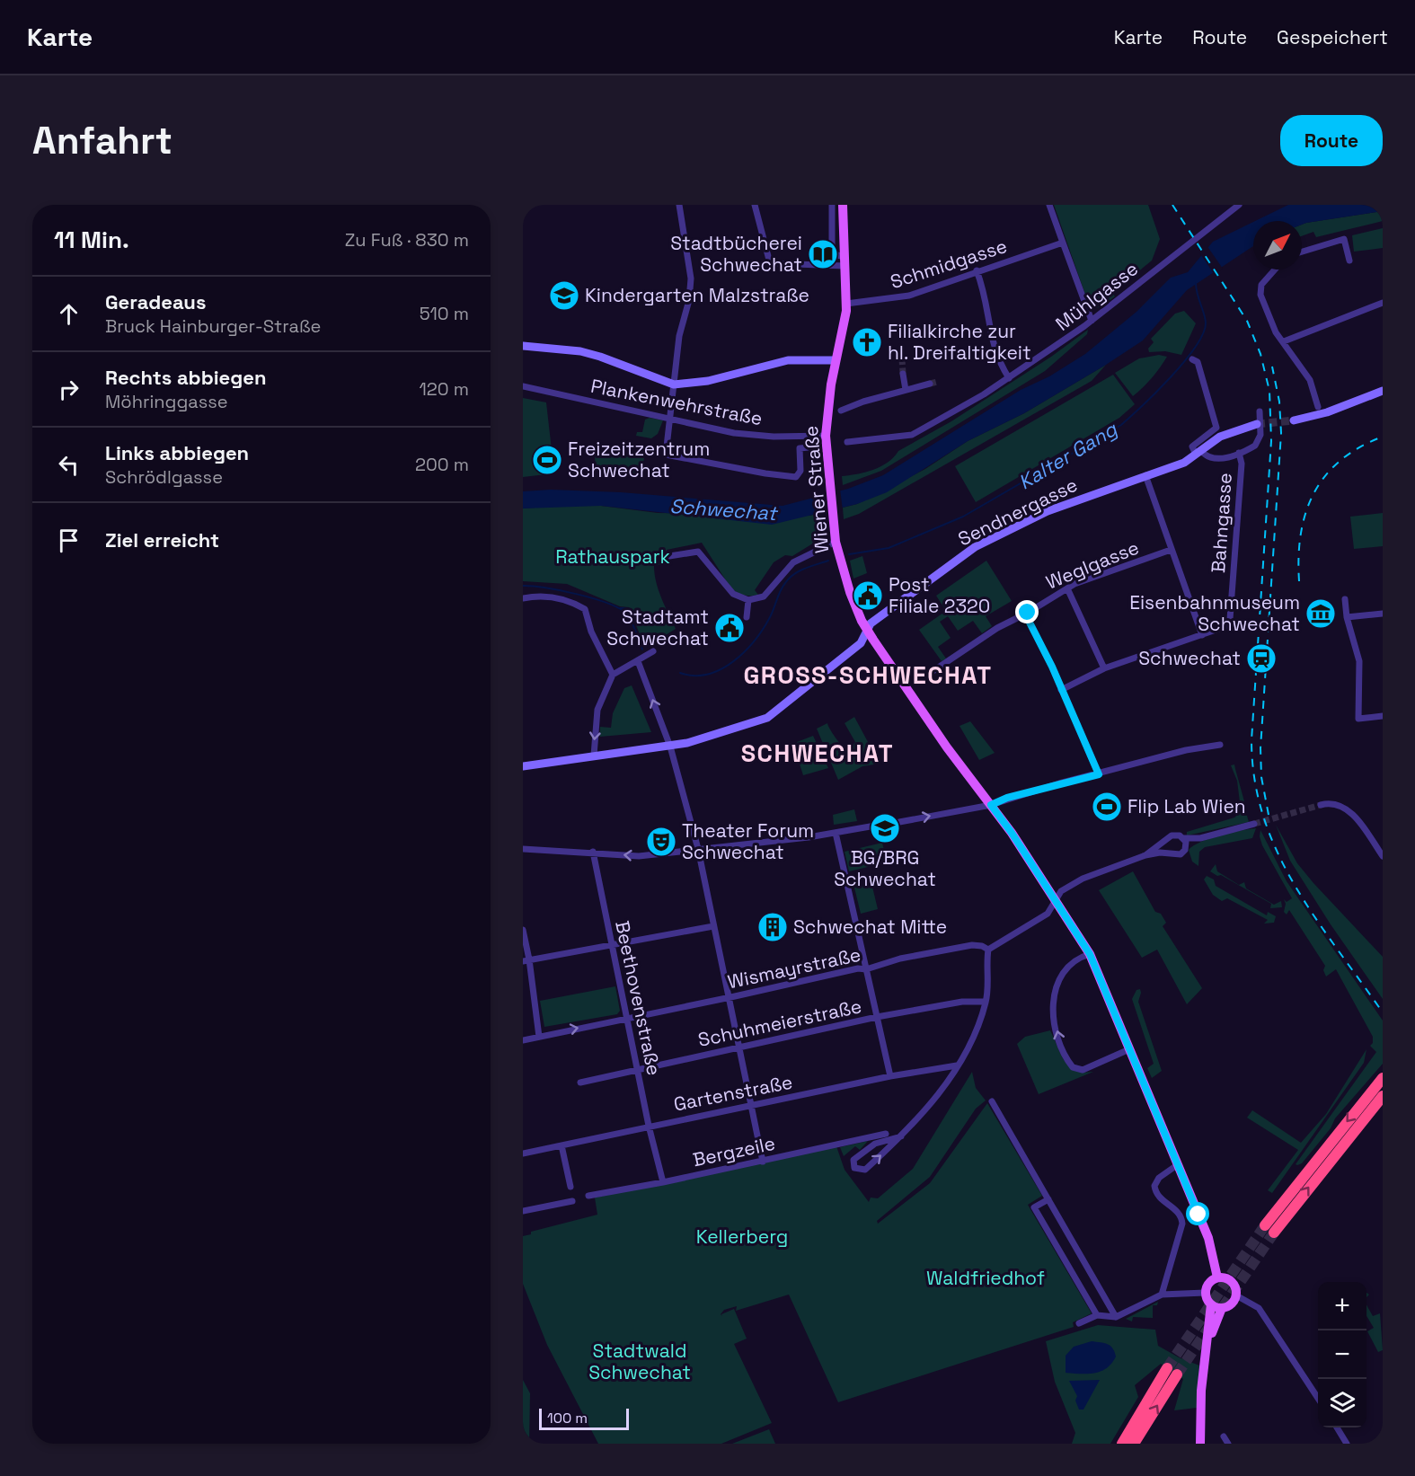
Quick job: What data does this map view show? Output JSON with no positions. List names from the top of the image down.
{
  "streets": {
    "main road": ["Wiener Straße"],
    "street": [
      "Schmidgasse",
      "Mühlgasse",
      "Plankenwehrstraße",
      "Sendnergasse",
      "Bahngasse",
      "Weglgasse",
      "Wismayrstraße",
      "Beethovenstraße",
      "Schuhmeierstraße",
      "Gartenstraße",
      "Bergzeile"
    ]
  },
  "crossings": [
    ["Schmidgasse", "Wiener Straße"],
    ["Plankenwehrstraße", "Wiener Straße"],
    ["Wiener Straße", "Sendnergasse"],
    ["Sendnergasse", "Bahngasse"],
    ["Wismayrstraße", "Beethovenstraße"],
    ["Beethovenstraße", "Schuhmeierstraße"],
    ["Beethovenstraße", "Gartenstraße"],
    ["Beethovenstraße", "Bergzeile"]
  ],
  "districts": ["GROSS-SCHWECHAT", "SCHWECHAT"],
  "water": ["Kalter Gang", "Schwechat"],
  "parks": [
    "Rathauspark",
    "Kellerberg",
    "Waldfriedhof",
    "Stadtwald Schwechat"
  ],
  "places": {
    "library": ["Stadtbücherei Schwechat"],
    "school or university": ["Kindergarten Malzstraße", "BG/BRG Schwechat"],
    "church": ["Filialkirche zur hl. Dreifaltigkeit"],
    "sports": ["Freizeitzentrum Schwechat", "Flip Lab Wien"],
    "public building": ["Post Filiale 2320", "Stadtamt Schwechat"],
    "museum": ["Eisenbahnmuseum Schwechat"],
    "station": ["Schwechat"],
    "theatre": ["Theater Forum Schwechat"],
    "building": ["Schwechat Mitte"]
  },
  "scale_bar": "100 m",
  "north": "top right",
  "page": {
    "header": "Karte",
    "nav": ["Karte", "Route", "Gespeichert"],
    "buttons": "Route",
    "title": "Anfahrt",
    "heading": ["11 Min.", "Zu Fuß · 830 m"],
    "list": [
      ["Geradeaus", "Bruck Hainburger-Straße", "510 m"],
      ["Rechts abbiegen", "Möhringgasse", "120 m"],
      ["Links abbiegen", "Schrödlgasse", "200 m"],
      "Ziel erreicht"
    ],
    "map_buttons": ["+", "−"],
    "scale": "100 m"
  }
}
